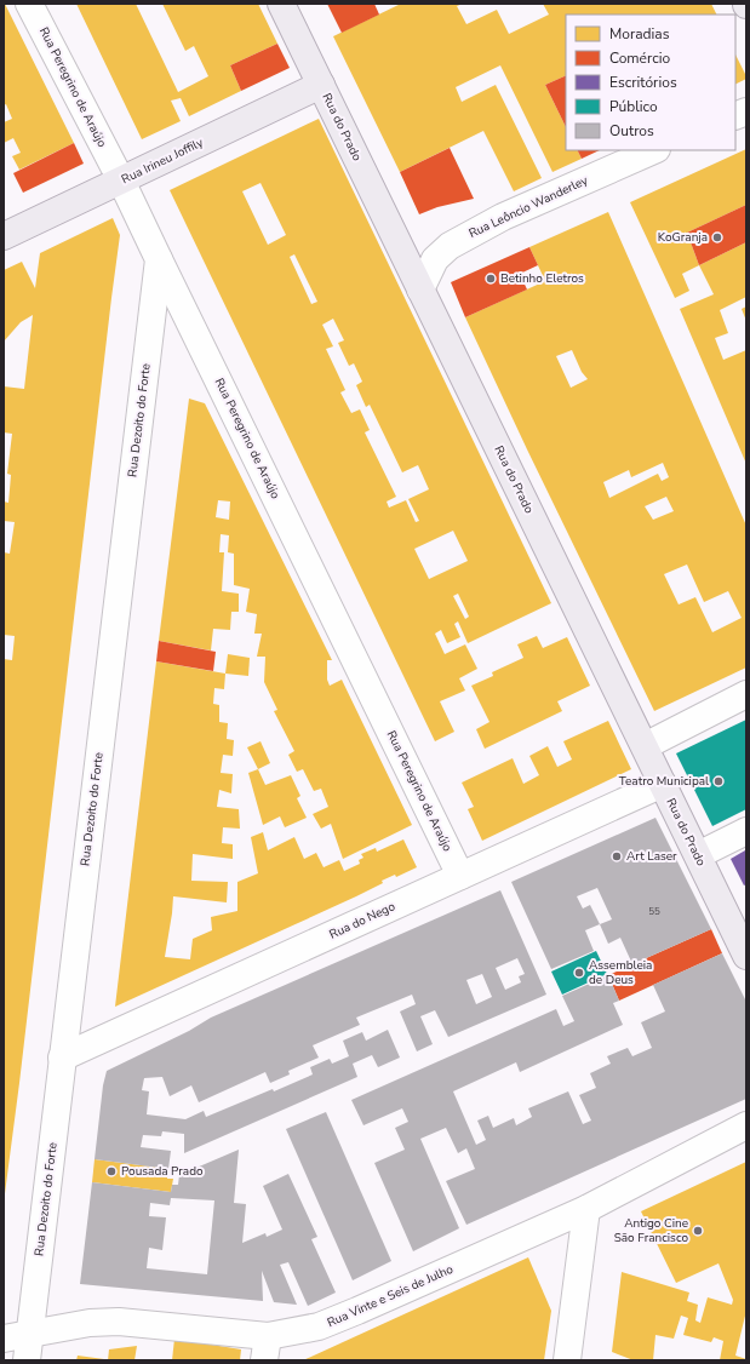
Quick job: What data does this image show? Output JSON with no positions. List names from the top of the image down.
{
  "streets": {
    "main road": ["Rua do Prado", "Rua Irineu Joffily"],
    "street": [
      "Rua Peregrino de Araújo",
      "Rua Leôncio Wanderley",
      "Rua Dezoito do Forte",
      "Rua do Nego",
      "Rua Vinte e Seis de Julho"
    ]
  },
  "crossings": [
    ["Rua Peregrino de Araújo", "Rua Irineu Joffily"],
    ["Rua Peregrino de Araújo", "Rua Dezoito do Forte"],
    ["Rua Peregrino de Araújo", "Rua do Nego"],
    ["Rua do Prado", "Rua Irineu Joffily"],
    ["Rua do Prado", "Rua Leôncio Wanderley"],
    ["Rua do Prado", "Rua do Nego"],
    ["Rua Dezoito do Forte", "Rua do Nego"],
    ["Rua Dezoito do Forte", "Rua Vinte e Seis de Julho"]
  ],
  "places": [
    "KoGranja",
    "Betinho Eletros",
    "Teatro Municipal",
    "Art Laser",
    "Assembleia de Deus",
    "Pousada Prado",
    "Antigo Cine São Francisco"
  ],
  "house_numbers": ["55"],
  "legend": [
    "Moradias",
    "Comércio",
    "Escritórios",
    "Público",
    "Outros"
  ]
}
